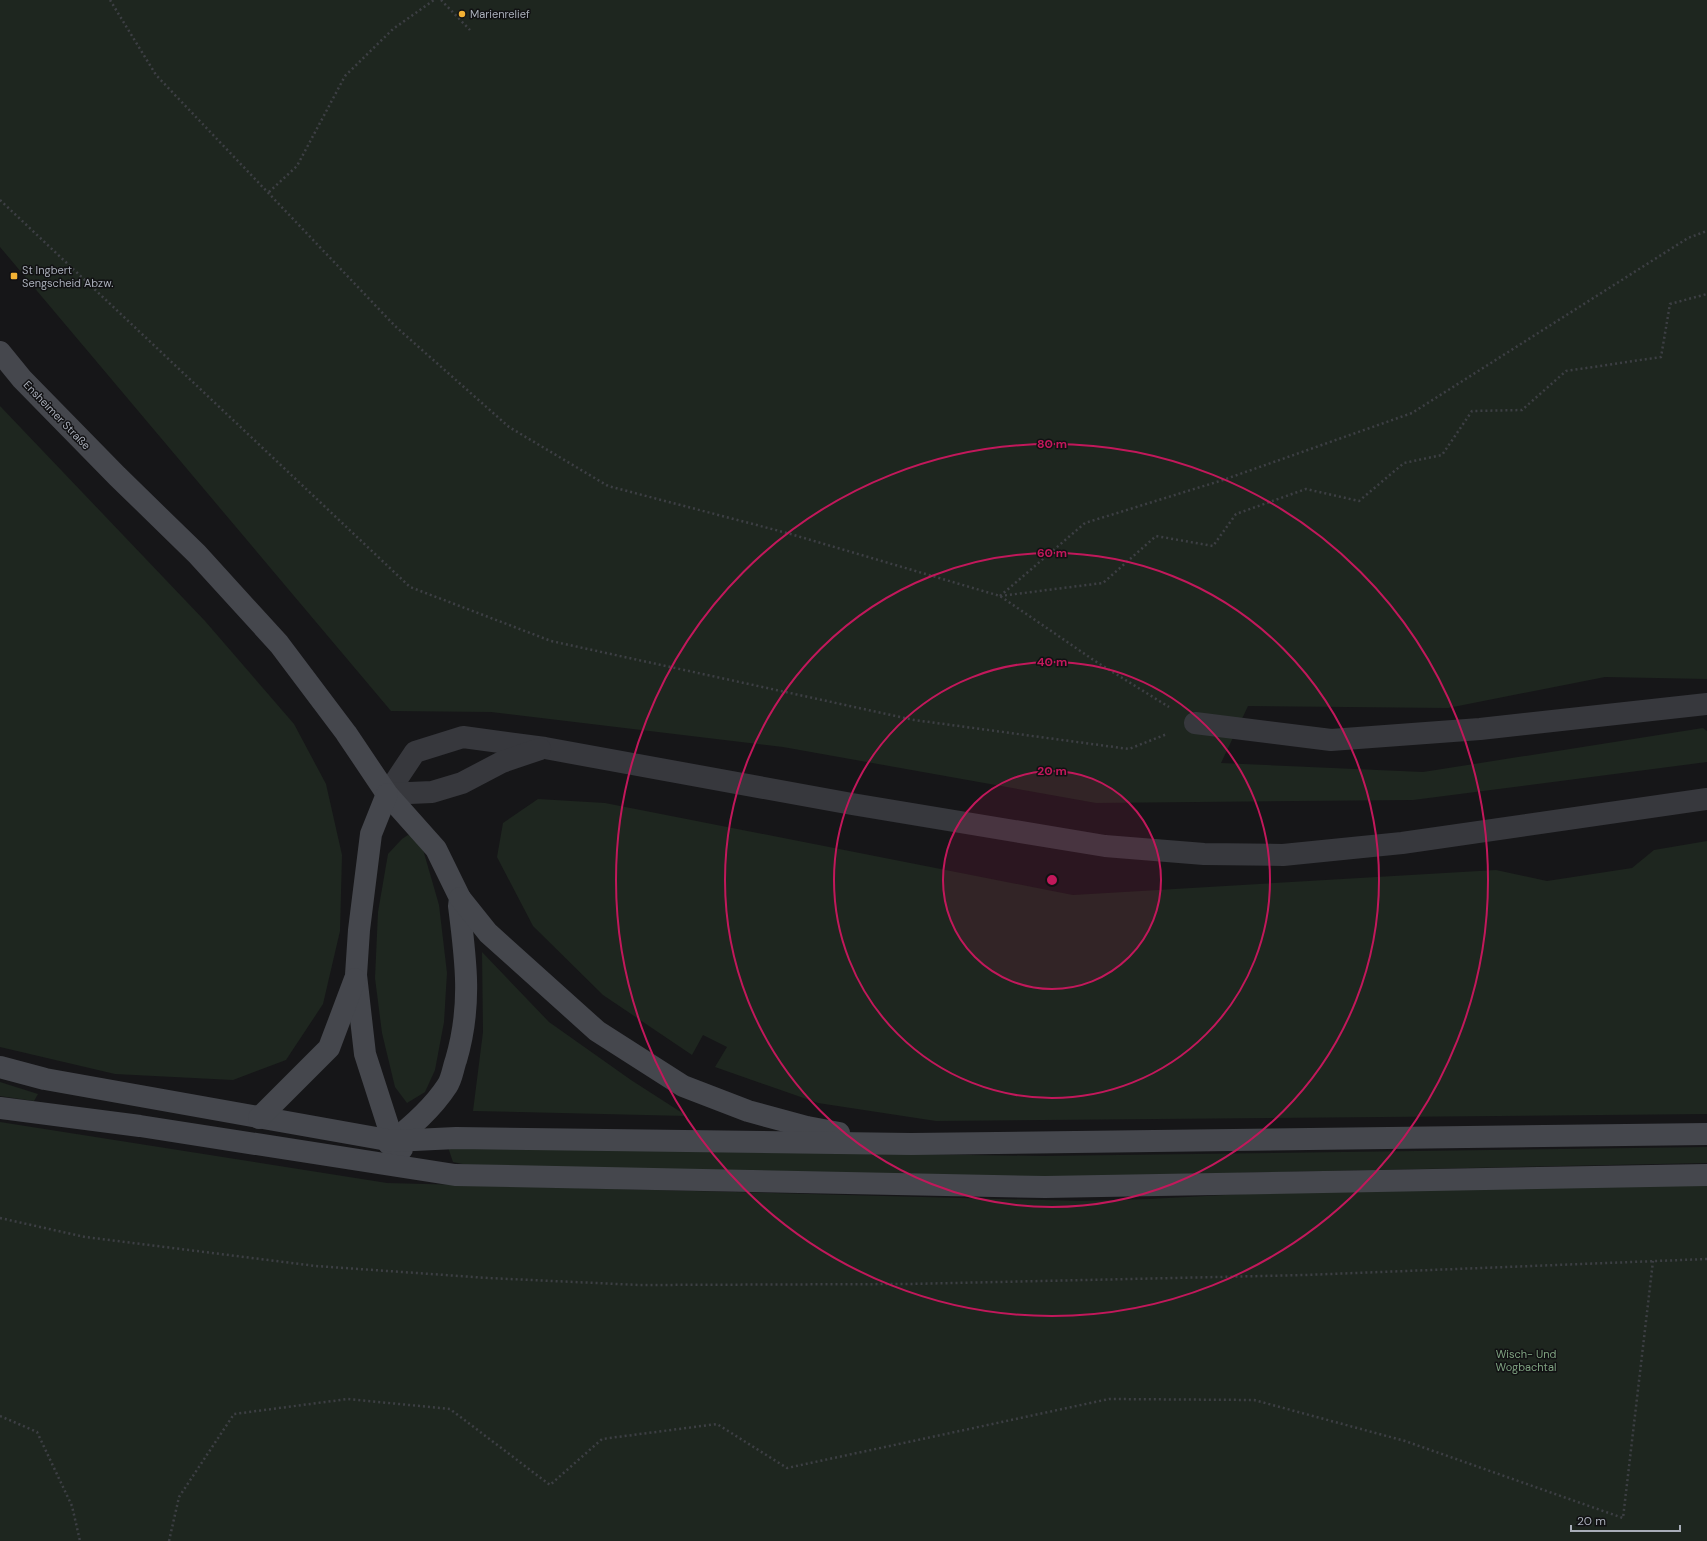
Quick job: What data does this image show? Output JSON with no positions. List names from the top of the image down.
{
  "streets": {
    "main road": ["Ensheimer Straße"]
  },
  "parks": ["Wisch- Und Wogbachtal"],
  "places": {
    "other": ["Marienrelief"],
    "transit": ["St Ingbert Sengscheid Abzw."]
  },
  "scale_bar": "20 m",
  "rings": [
    "80 m",
    "60 m",
    "40 m",
    "20 m"
  ]
}
